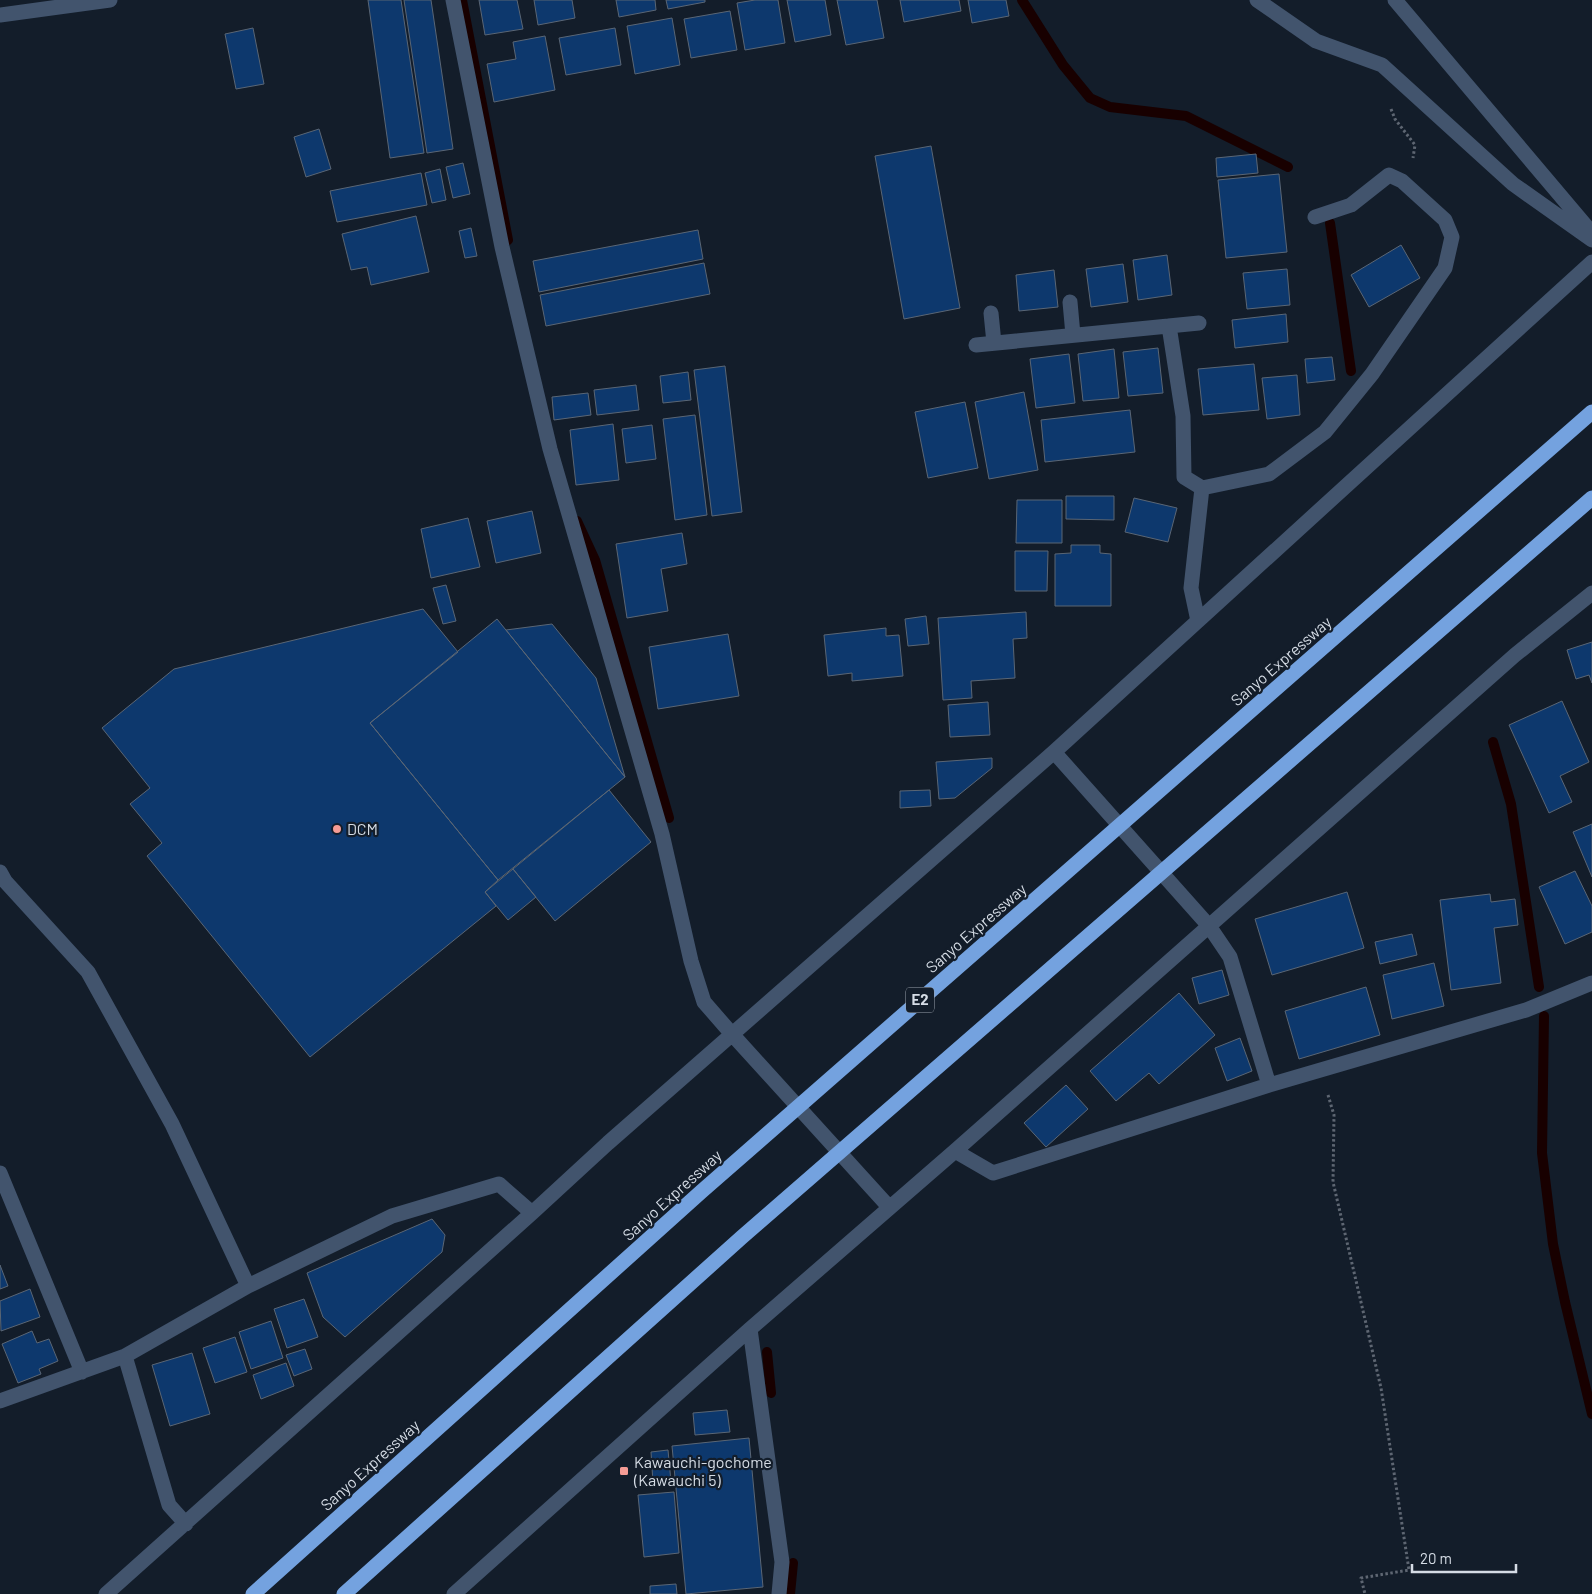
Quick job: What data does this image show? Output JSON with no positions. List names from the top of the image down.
{
  "streets": {
    "highway": ["Sanyo Expressway", "E2"]
  },
  "places": {
    "other": ["DCM"],
    "transit": ["Kawauchi-gochome (Kawauchi 5)"]
  },
  "scale_bar": "20 m"
}
